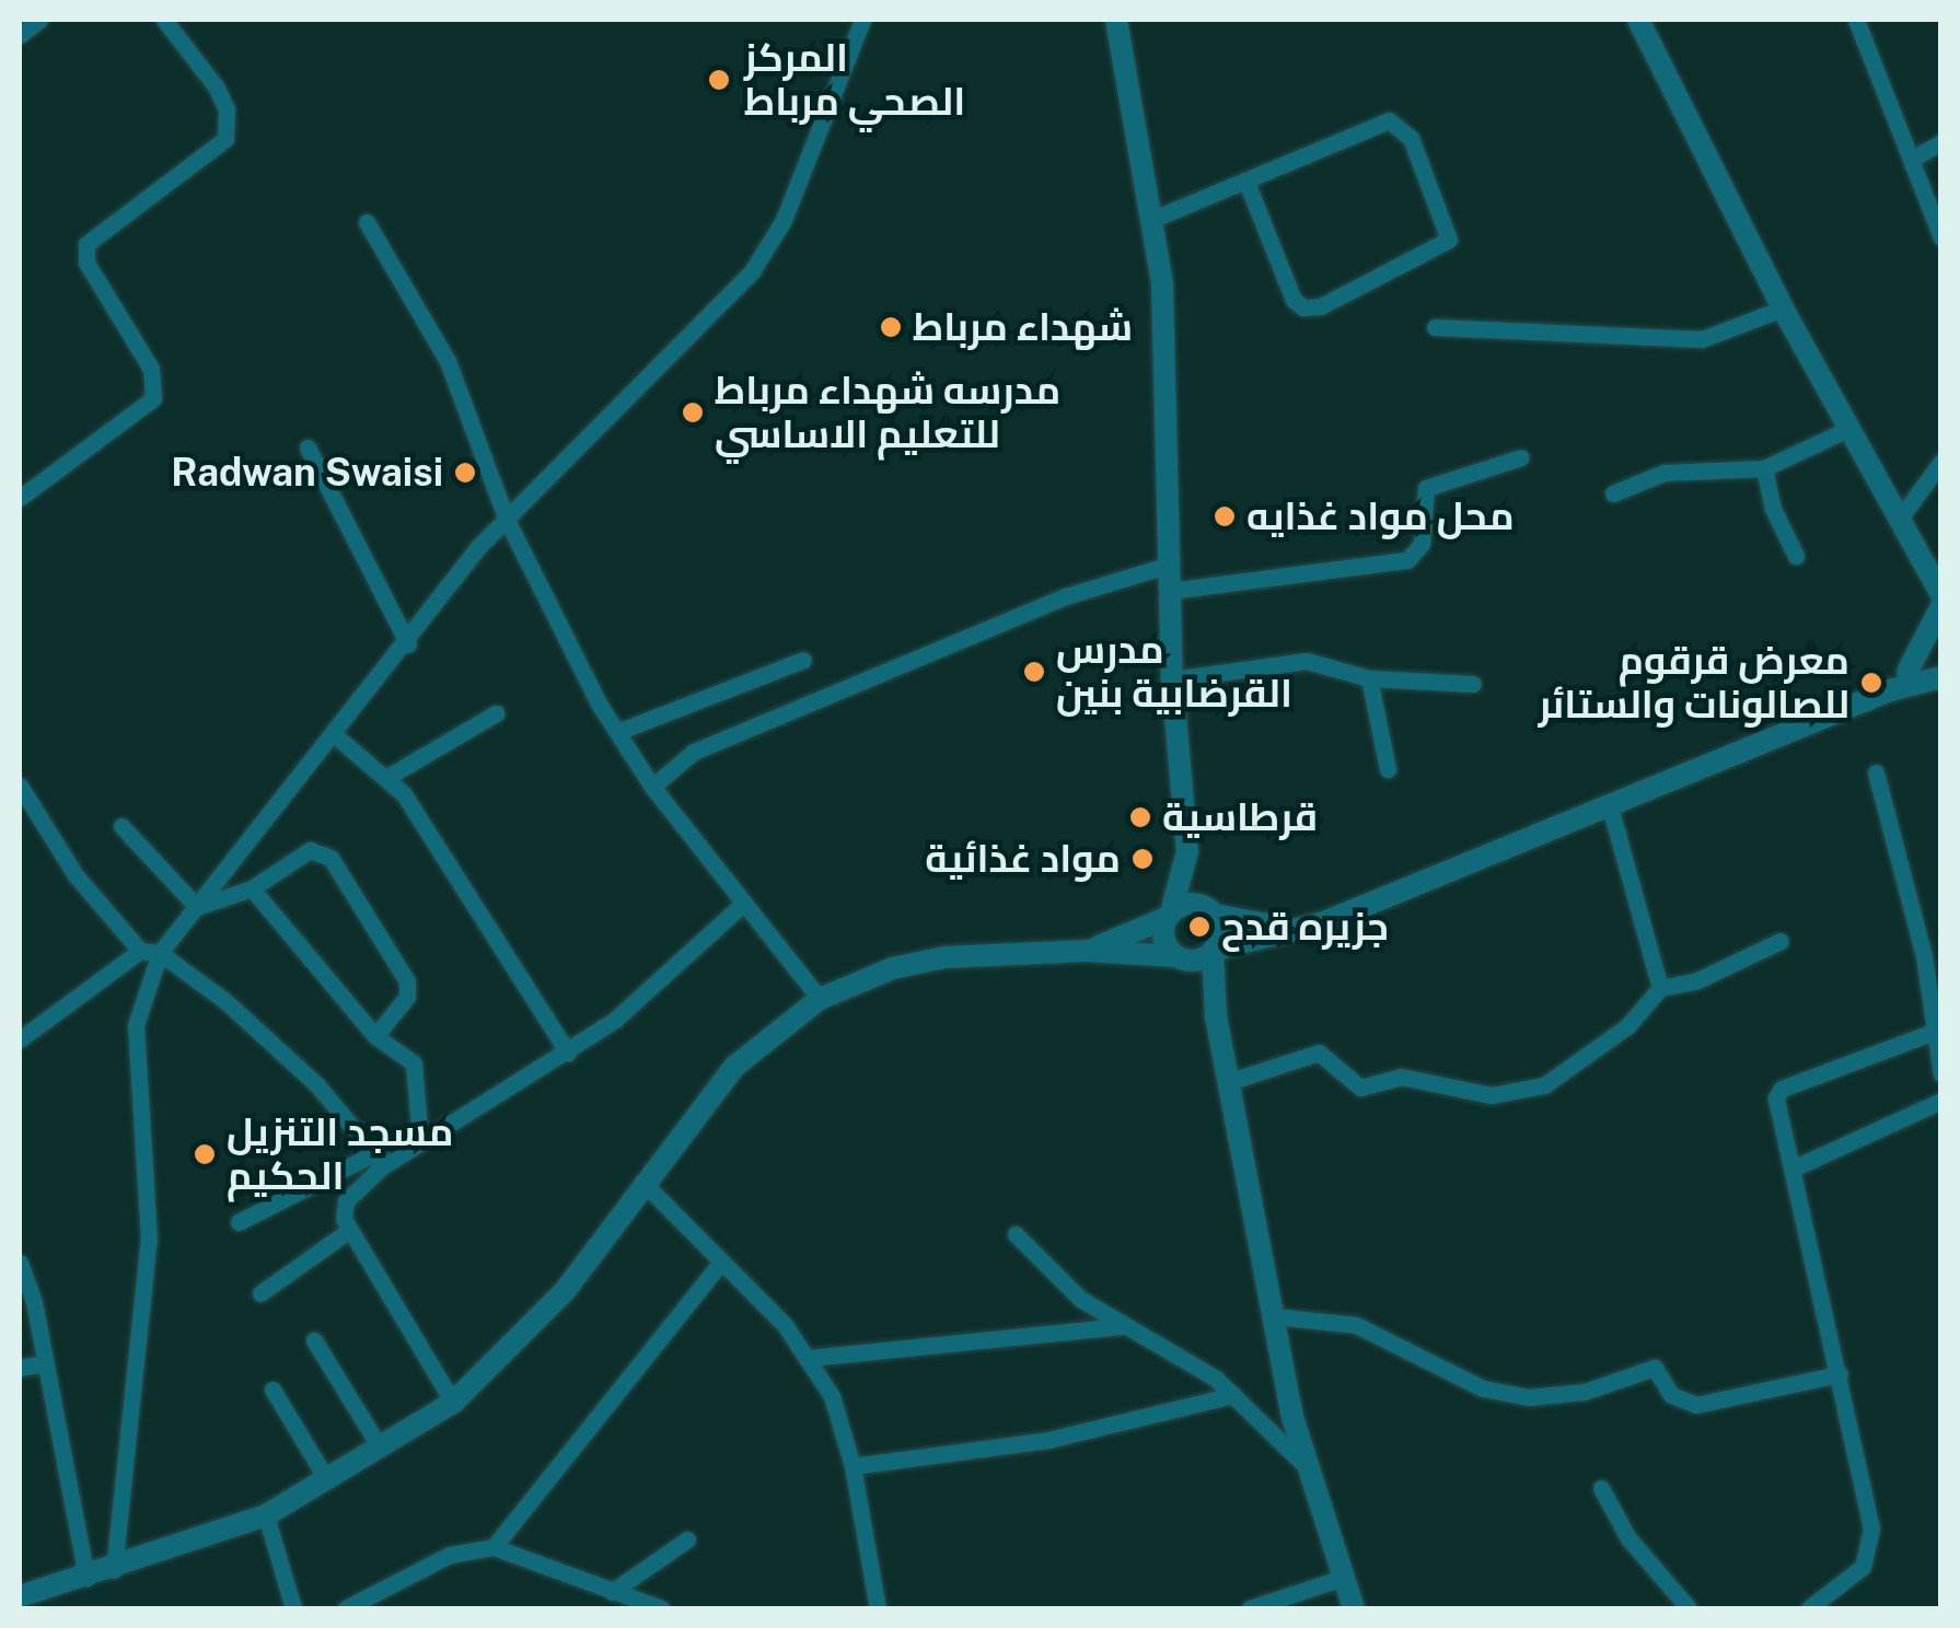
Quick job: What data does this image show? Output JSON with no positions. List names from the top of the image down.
{
  "places": [
    "المركز الصحي مرباط",
    "شهداء مرباط",
    "مدرسه شهداء مرباط للتعليم الاساسي",
    "Radwan Swaisi",
    "محل مواد غذايه",
    "مدرس القرضابية بنين",
    "معرض قرقوم للصالونات والستائر",
    "قرطاسية",
    "مواد غذائية",
    "جزيره قدح",
    "مسجد التنزيل الحكيم"
  ]
}
